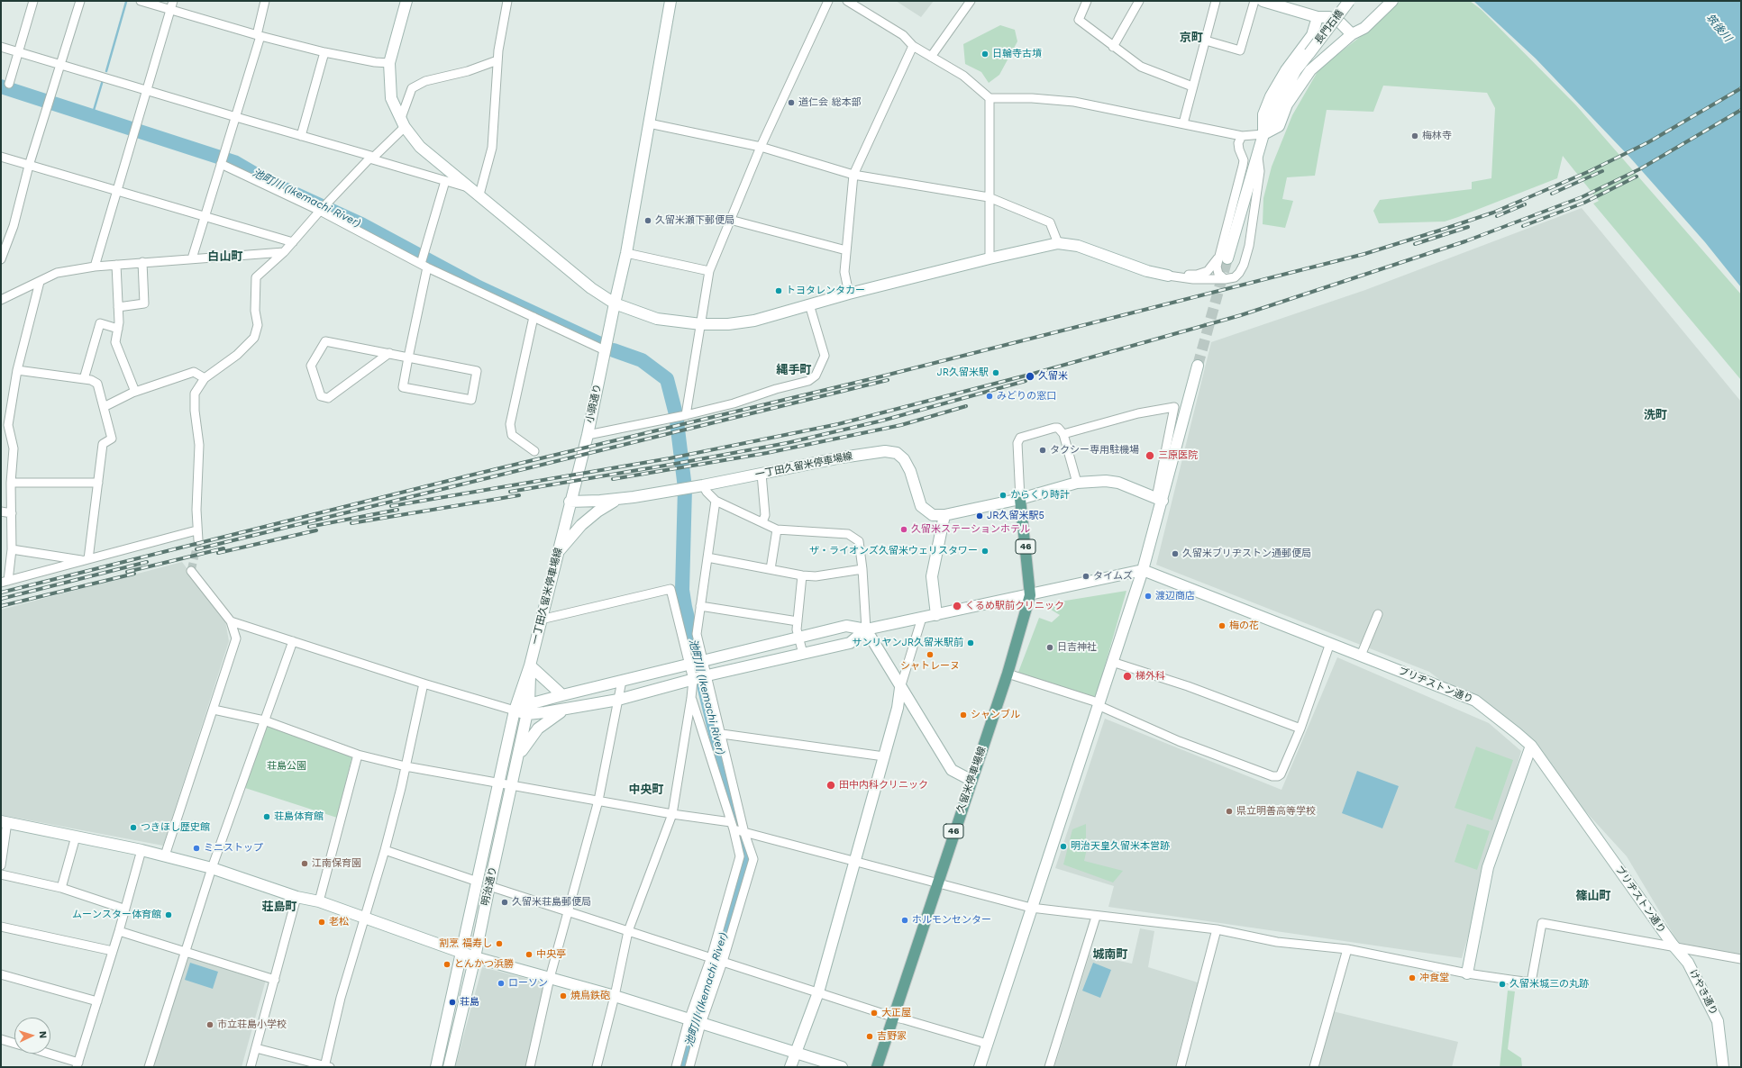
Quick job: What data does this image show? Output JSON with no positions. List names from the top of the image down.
{
  "streets": {
    "main road": ["46", "久留米停車場線"],
    "street": [
      "長門石橋",
      "小頭通り",
      "一丁田久留米停車場線",
      "ブリヂストン通り",
      "明治通り",
      "けやき通り"
    ]
  },
  "crossings": [
    ["小頭通り", "一丁田久留米停車場線"],
    ["一丁田久留米停車場線", "46"],
    ["一丁田久留米停車場線", "明治通り"],
    ["46", "久留米停車場線"],
    ["ブリヂストン通り", "けやき通り"]
  ],
  "districts": [
    "京町",
    "白山町",
    "縄手町",
    "洗町",
    "中央町",
    "篠山町",
    "荘島町",
    "城南町"
  ],
  "water": ["筑後川", "池町川 (Ikemachi River)"],
  "parks": ["荘島公園"],
  "places": [
    "日輪寺古墳",
    "道仁会 総本部",
    "梅林寺",
    "久留米瀬下郵便局",
    "トヨタレンタカー",
    "JR久留米駅",
    "久留米",
    "みどりの窓口",
    "タクシー専用駐機場",
    "三原医院",
    "からくり時計",
    "JR久留米駅5",
    "久留米ステーションホテル",
    "ザ・ライオンズ久留米ウェリスタワー",
    "久留米ブリヂストン通郵便局",
    "タイムズ",
    "渡辺商店",
    "くるめ駅前クリニック",
    "梅の花",
    "サンリヤンJR久留米駅前",
    "日吉神社",
    "シャトレーヌ",
    "梯外科",
    "シャンブル",
    "田中内科クリニック",
    "県立明善高等学校",
    "荘島体育館",
    "つきほし歴史館",
    "明治天皇久留米本営跡",
    "ミニストップ",
    "江南保育園",
    "久留米荘島郵便局",
    "ムーンスター体育館",
    "ホルモンセンター",
    "老松",
    "割烹 福寿し",
    "中央亭",
    "とんかつ浜勝",
    "冲食堂",
    "ローソン",
    "久留米城三の丸跡",
    "焼鳥鉄砲",
    "荘島",
    "大正屋",
    "市立荘島小学校",
    "吉野家"
  ],
  "north": "right"
}
